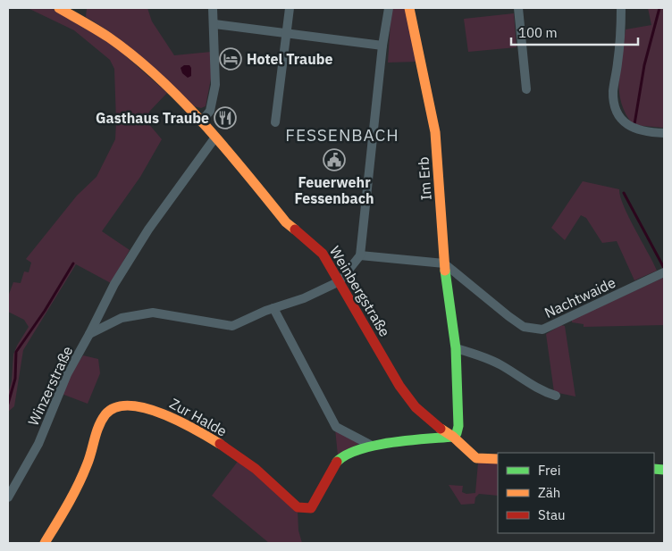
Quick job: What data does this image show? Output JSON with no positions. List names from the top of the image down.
{
  "streets": {
    "street": [
      "Im Erb",
      "Weinbergstraße",
      "Nachtwaide",
      "Winzerstraße",
      "Zur Halde"
    ]
  },
  "crossings": [
    ["Im Erb", "Weinbergstraße"],
    ["Im Erb", "Nachtwaide"],
    ["Im Erb", "Zur Halde"],
    ["Weinbergstraße", "Winzerstraße"],
    ["Weinbergstraße", "Zur Halde"]
  ],
  "districts": ["FESSENBACH"],
  "places": {
    "hotel": ["Hotel Traube"],
    "restaurant": ["Gasthaus Traube"],
    "public building": ["Feuerwehr Fessenbach"]
  },
  "legend": ["Frei", "Zäh", "Stau"],
  "scale_bar": "100 m"
}
